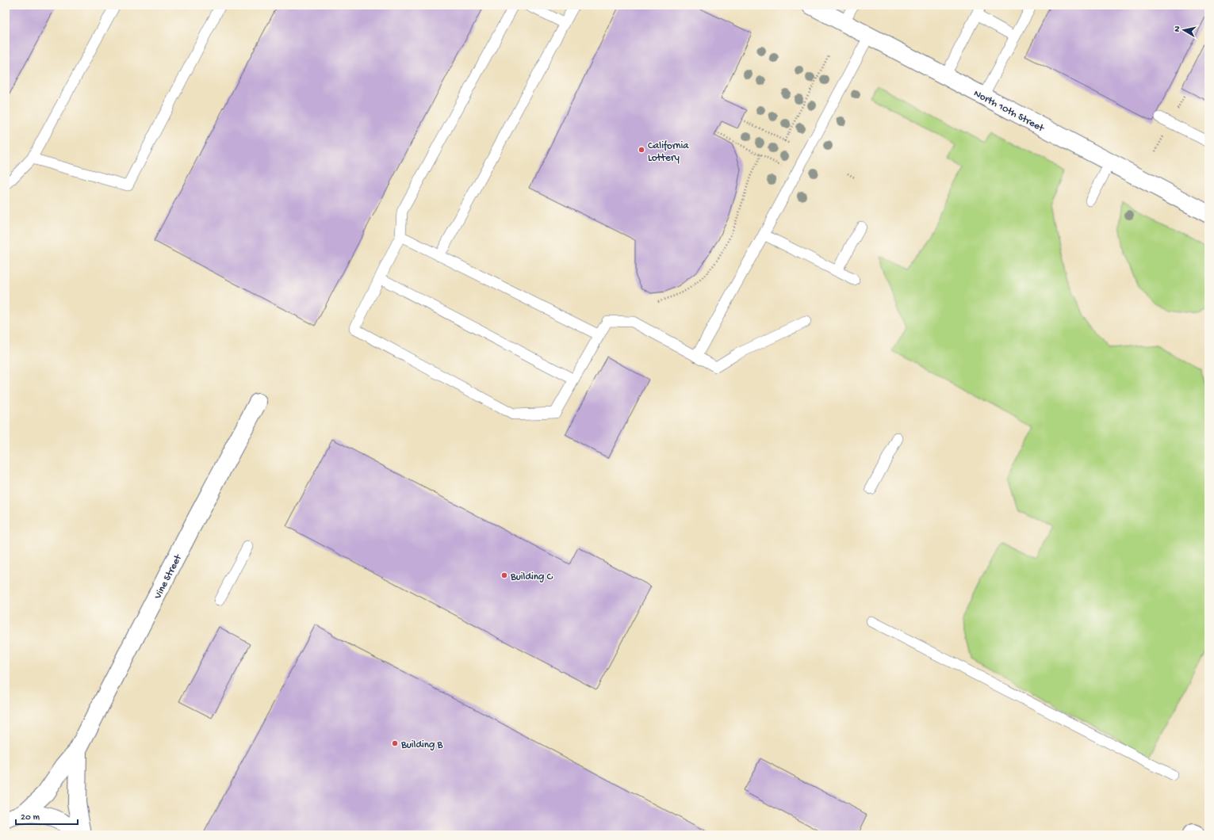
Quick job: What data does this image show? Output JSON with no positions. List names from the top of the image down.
{
  "streets": {
    "street": ["North 10th Street", "Vine Street"]
  },
  "places": ["California Lottery", "Building C", "Building B"],
  "scale_bar": "20 m",
  "north": "left"
}
